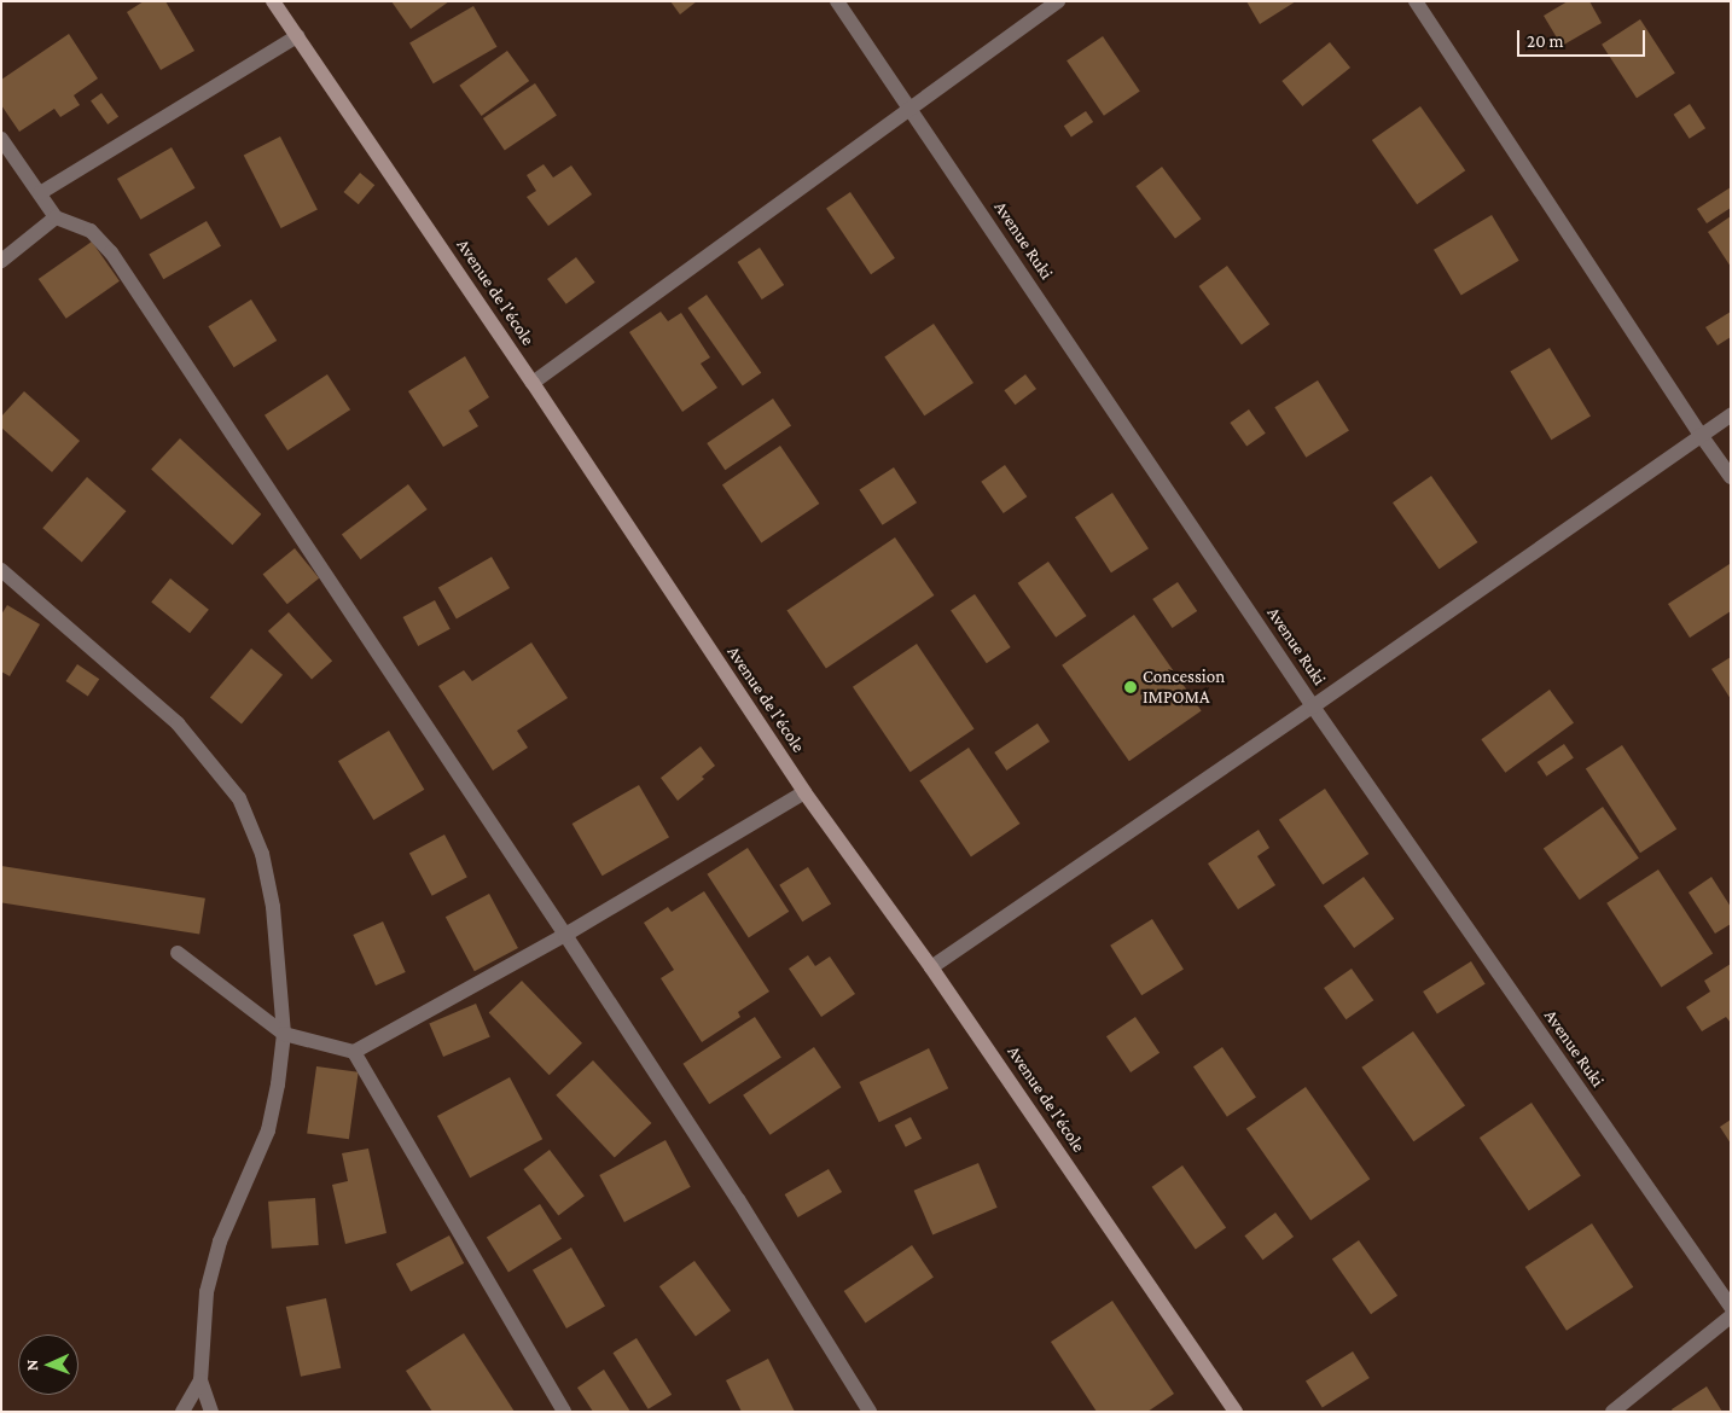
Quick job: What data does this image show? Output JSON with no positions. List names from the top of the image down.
{
  "streets": {
    "street": ["Avenue Ruki", "Avenue de l'école"]
  },
  "places": ["Concession IMPOMA"],
  "scale_bar": "20 m",
  "north": "left"
}
